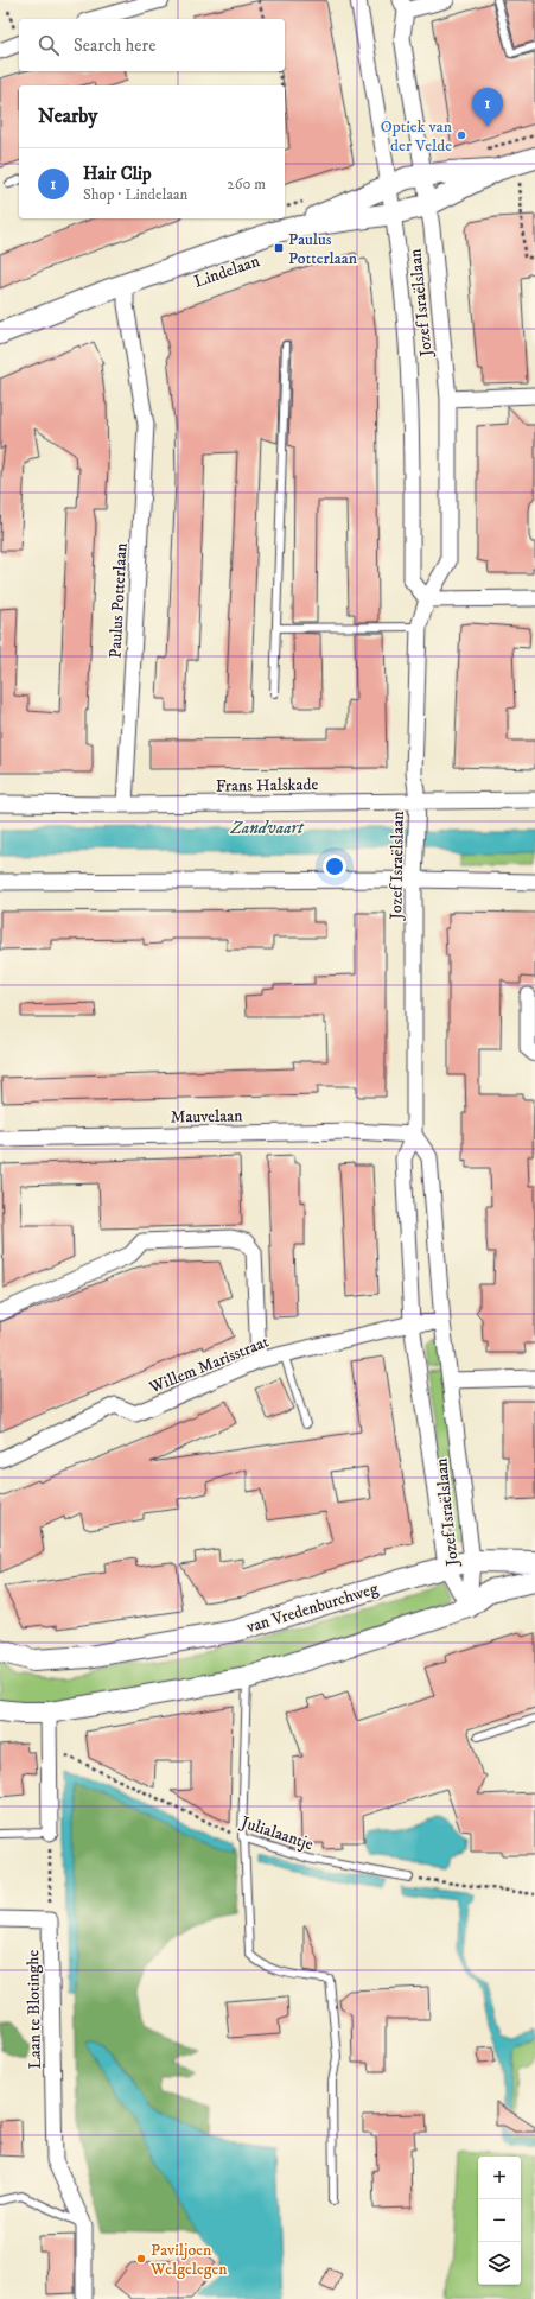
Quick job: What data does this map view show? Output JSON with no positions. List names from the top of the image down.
{
  "streets": {
    "street": [
      "Lindelaan",
      "Jozef Israëlslaan",
      "Paulus Potterlaan",
      "Frans Halskade",
      "Mauvelaan",
      "Willem Marisstraat",
      "van Vredenburchweg",
      "Laan te Blotinghe"
    ],
    "lane": ["Julialaantje"]
  },
  "crossings": [
    ["Lindelaan", "Jozef Israëlslaan"],
    ["Lindelaan", "Paulus Potterlaan"],
    ["Jozef Israëlslaan", "Frans Halskade"],
    ["Jozef Israëlslaan", "Mauvelaan"],
    ["Jozef Israëlslaan", "Willem Marisstraat"],
    ["Jozef Israëlslaan", "van Vredenburchweg"],
    ["Paulus Potterlaan", "Frans Halskade"]
  ],
  "water": ["Zandvaart"],
  "places": {
    "other": ["Optiek van der Velde", "Paviljoen Welgelegen"],
    "transit": ["Paulus Potterlaan"]
  },
  "page": {
    "search": "Search here",
    "heading": "Nearby",
    "pins": "1",
    "list": [
      {
        "mark": "1",
        "name": "Hair Clip",
        "note": "Shop · Lindelaan",
        "value": "260 m"
      }
    ],
    "map_buttons": ["+", "−"]
  }
}
